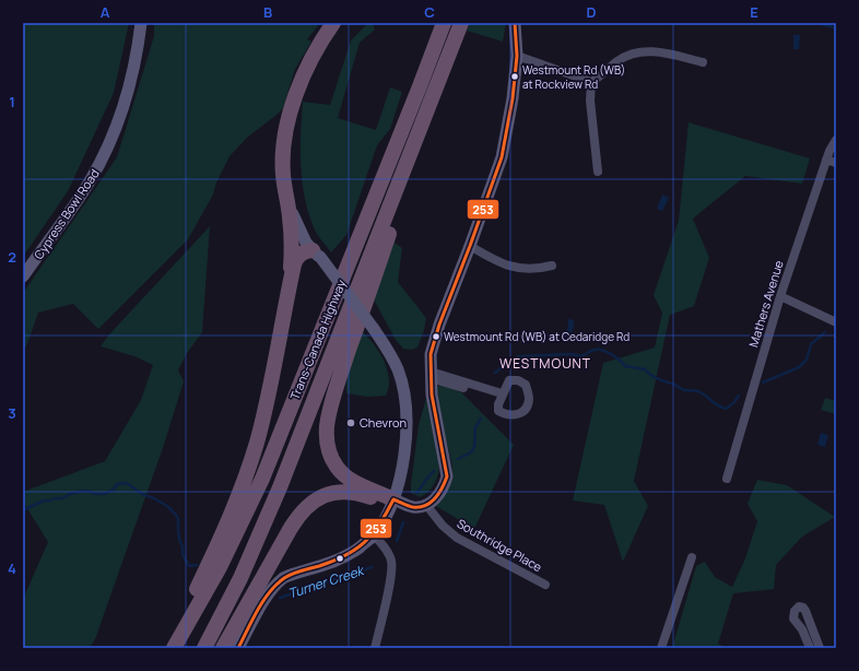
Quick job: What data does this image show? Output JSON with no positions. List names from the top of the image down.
{
  "streets": {
    "highway": ["Trans-Canada Highway"],
    "street": ["Cypress Bowl Road", "Mathers Avenue", "Southridge Place"]
  },
  "districts": ["WESTMOUNT"],
  "water": ["Turner Creek"],
  "places": ["Westmount Rd (WB) at Rockview Rd", "Westmount Rd (WB) at Cedaridge Rd", "Chevron"],
  "lines": ["transit line 253"],
  "grid": {
    "columns": [
      "A",
      "B",
      "C",
      "D",
      "E"
    ],
    "rows": [
      "1",
      "2",
      "3",
      "4"
    ]
  }
}
